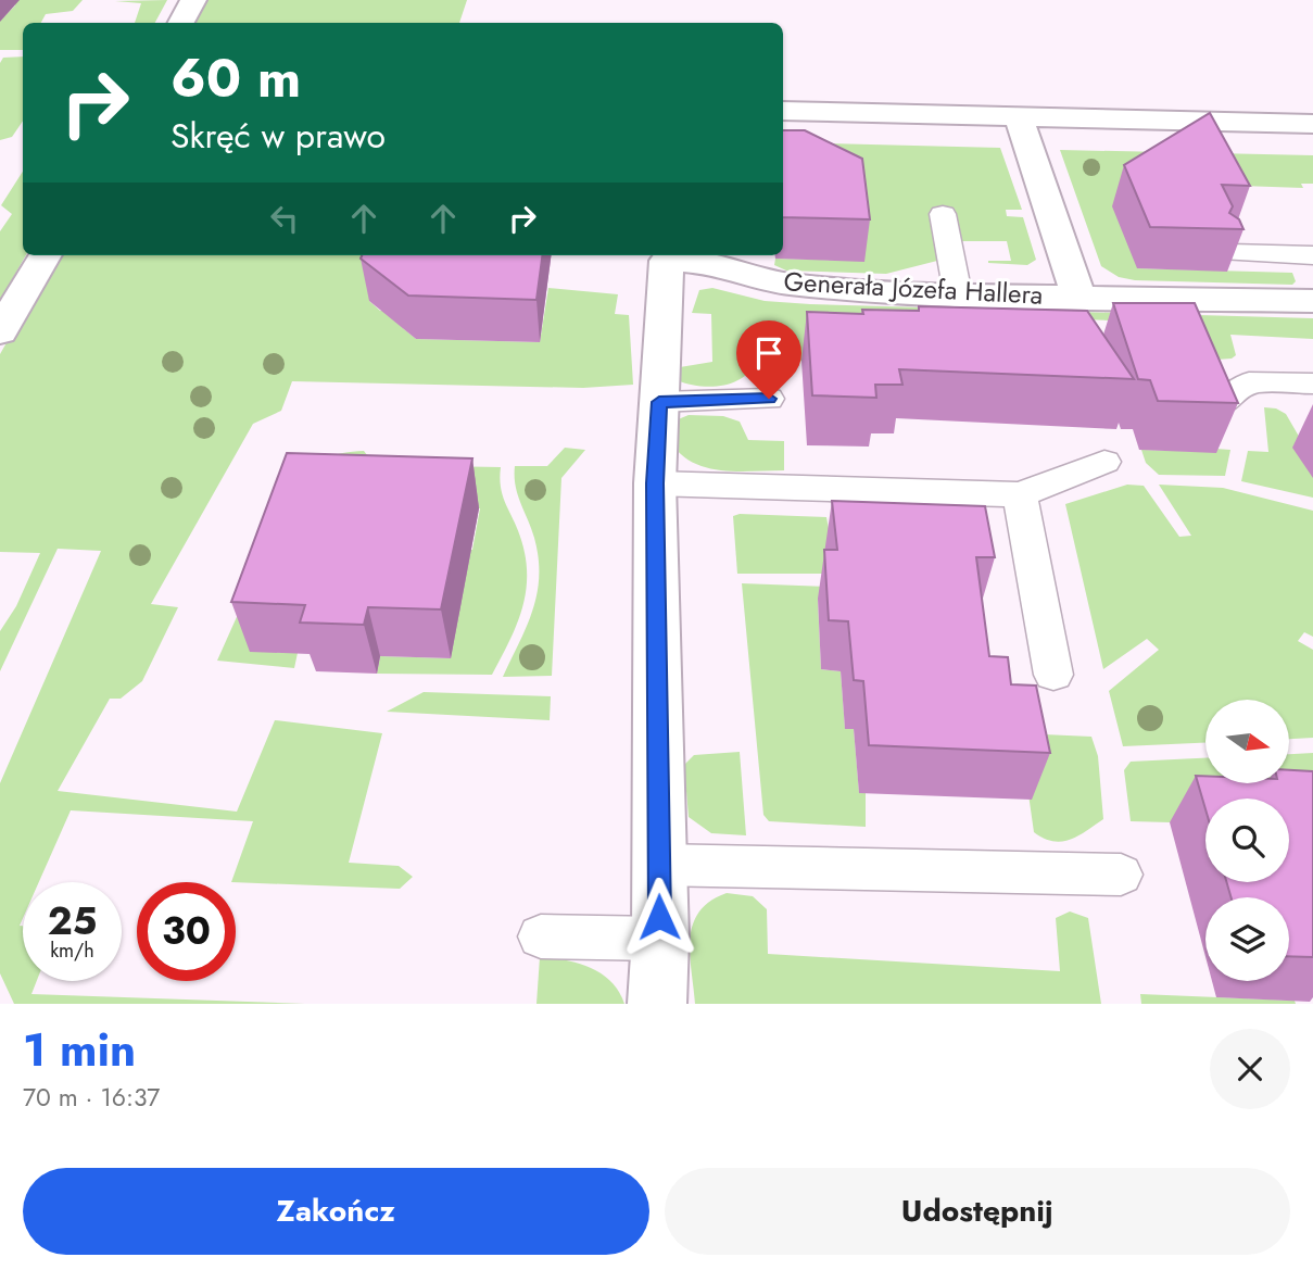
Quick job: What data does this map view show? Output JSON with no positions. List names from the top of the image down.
{
  "streets": {
    "street": ["Generała Józefa Hallera"]
  },
  "north": "right",
  "page": {
    "turn": ["60 m", "Skręć w prawo"],
    "speed": "25 km/h",
    "limit": "30",
    "heading": ["1 min", "70 m · 16:37"],
    "buttons": ["Zakończ", "Udostępnij"]
  }
}
